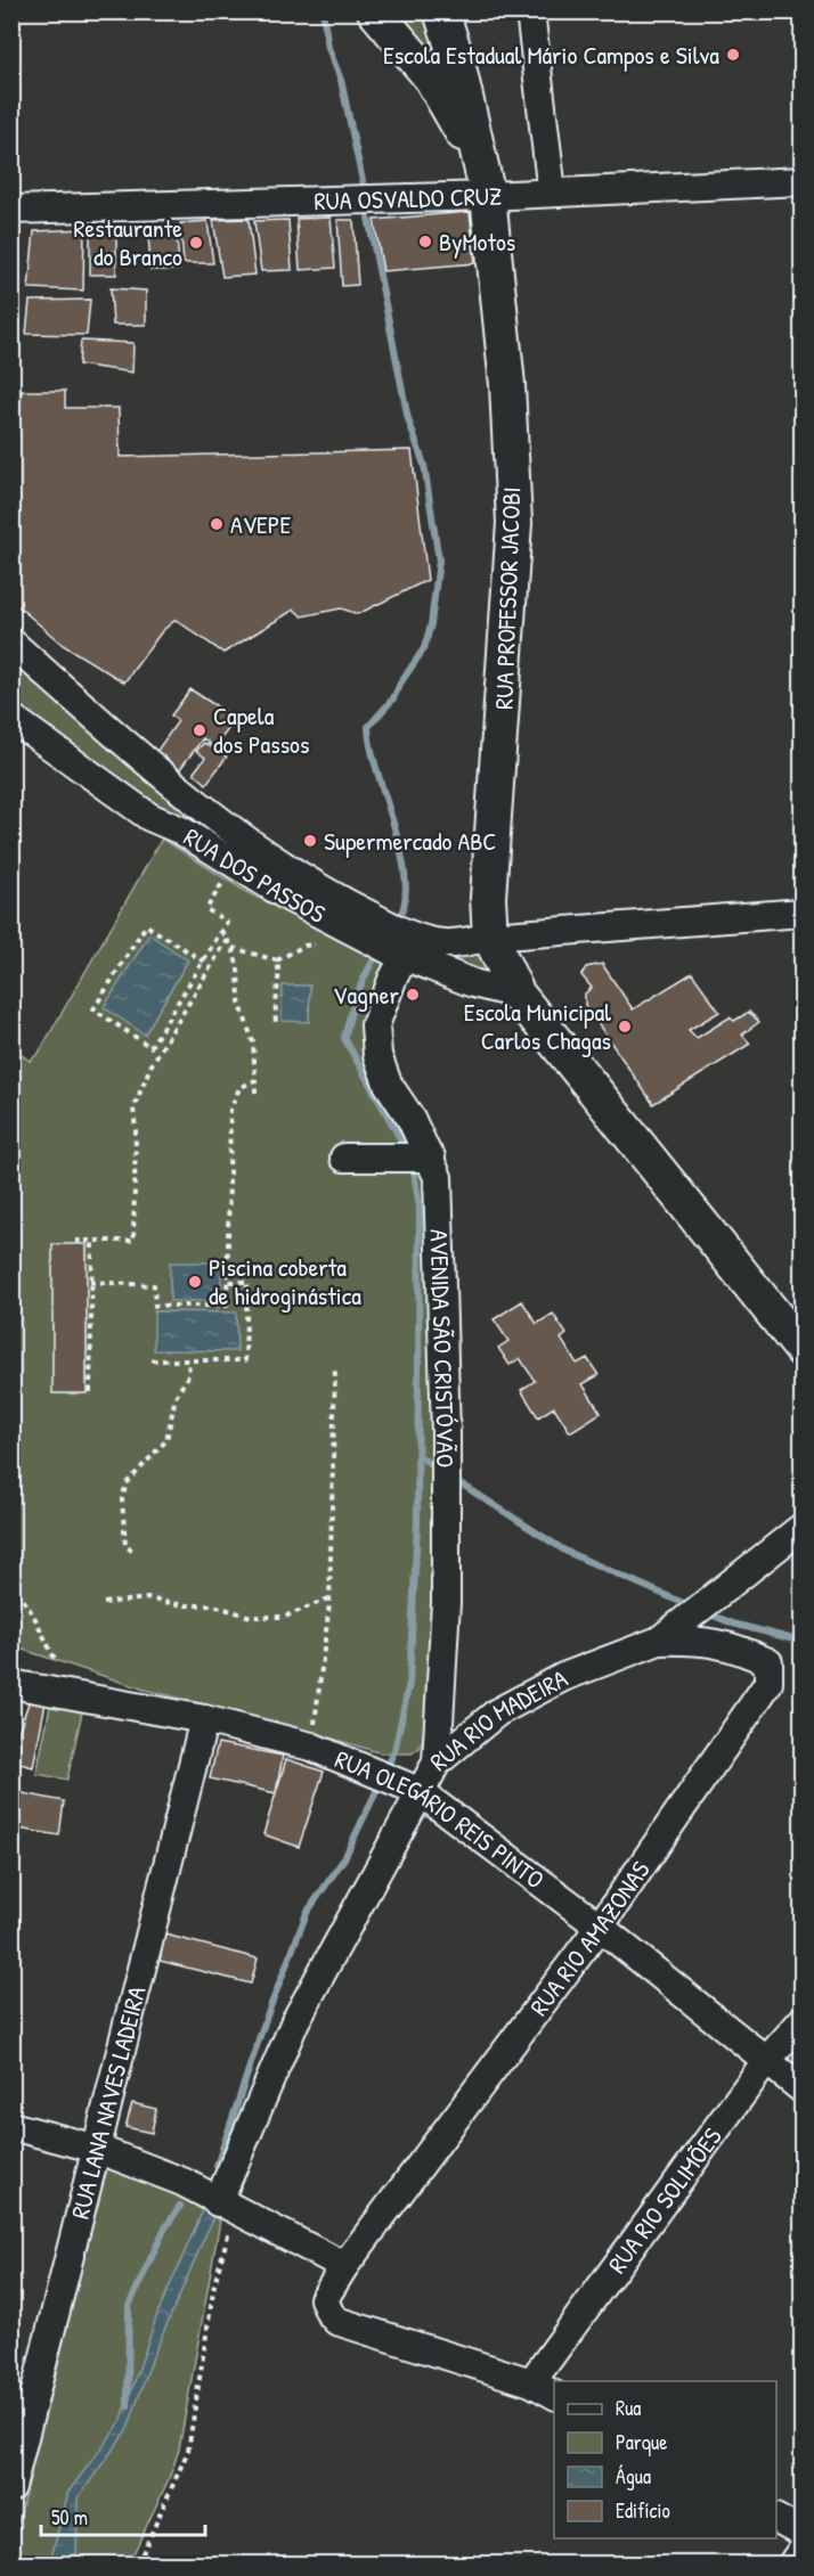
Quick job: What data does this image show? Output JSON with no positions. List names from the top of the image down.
{
  "streets": {
    "main road": ["RUA PROFESSOR JACOBI"],
    "street": [
      "RUA OSVALDO CRUZ",
      "RUA DOS PASSOS",
      "AVENIDA SÃO CRISTÓVÃO",
      "RUA RIO MADEIRA",
      "RUA OLEGÁRIO REIS PINTO",
      "RUA RIO AMAZONAS",
      "RUA LANA NAVES LADEIRA",
      "RUA RIO SOLIMÕES"
    ]
  },
  "crossings": [
    ["RUA OSVALDO CRUZ", "RUA PROFESSOR JACOBI"],
    ["RUA PROFESSOR JACOBI", "RUA DOS PASSOS"],
    ["RUA DOS PASSOS", "AVENIDA SÃO CRISTÓVÃO"],
    ["AVENIDA SÃO CRISTÓVÃO", "RUA RIO MADEIRA"],
    ["RUA RIO MADEIRA", "RUA OLEGÁRIO REIS PINTO"],
    ["RUA RIO MADEIRA", "RUA RIO AMAZONAS"],
    ["RUA OLEGÁRIO REIS PINTO", "RUA RIO AMAZONAS"],
    ["RUA OLEGÁRIO REIS PINTO", "RUA LANA NAVES LADEIRA"],
    ["RUA OLEGÁRIO REIS PINTO", "RUA RIO SOLIMÕES"],
    ["RUA RIO AMAZONAS", "RUA RIO SOLIMÕES"]
  ],
  "places": [
    "Escola Estadual Mário Campos e Silva",
    "ByMotos",
    "Restaurante do Branco",
    "AVEPE",
    "Capela dos Passos",
    "Supermercado ABC",
    "Vagner",
    "Escola Municipal Carlos Chagas",
    "Piscina coberta de hidroginástica"
  ],
  "legend": [
    "Rua",
    "Parque",
    "Água",
    "Edifício"
  ],
  "scale_bar": "50 m"
}
